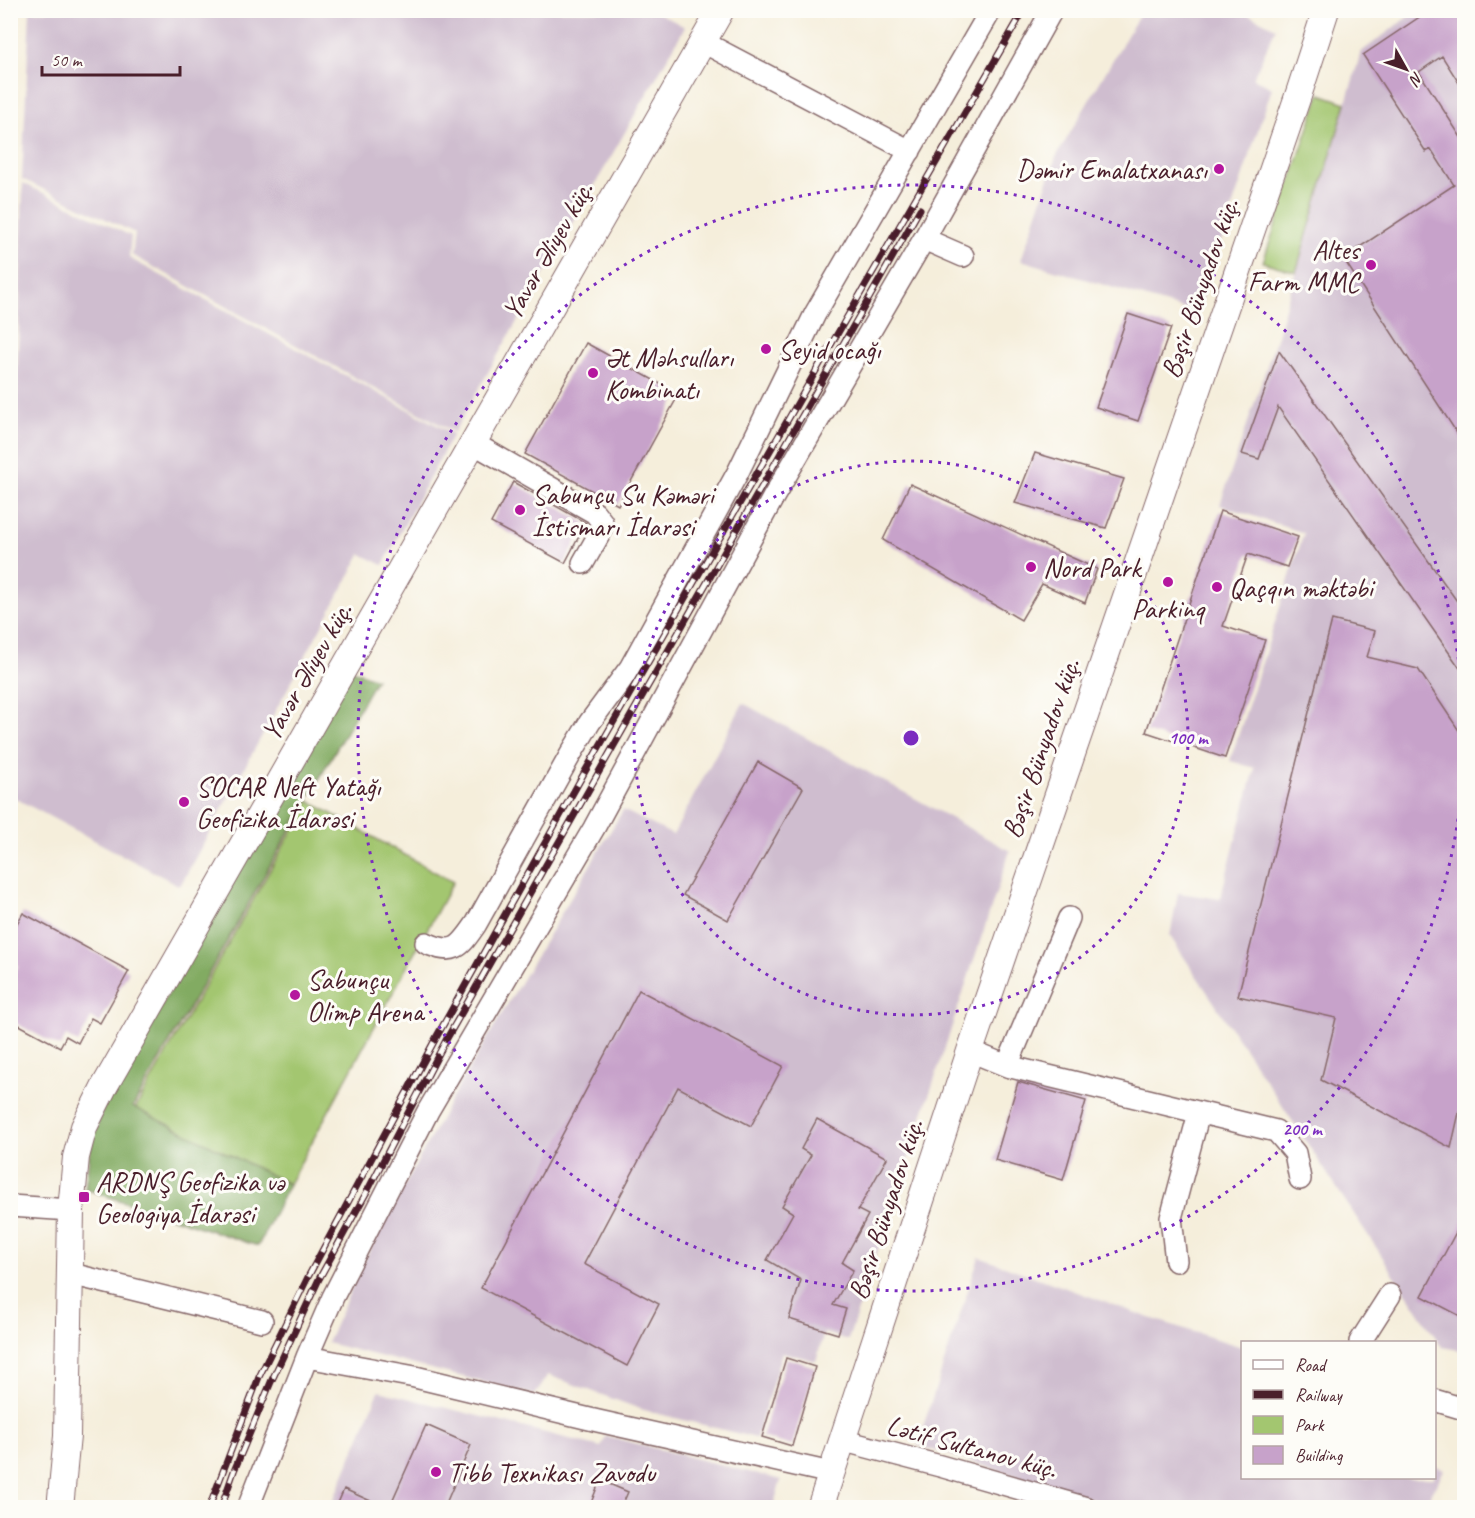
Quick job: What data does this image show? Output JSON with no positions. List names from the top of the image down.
{
  "streets": {
    "street": ["Yavər Əliyev küç.", "Bəşir Bünyadov küç.", "Lətif Sultanov küç."]
  },
  "crossings": [
    ["Bəşir Bünyadov küç.", "Lətif Sultanov küç."]
  ],
  "places": {
    "other": [
      "Dəmir Emalatxanası",
      "Altes Farm MMC",
      "Seyid ocağı",
      "Ət Məhsulları Kombinatı",
      "Sabunçu Su Kəməri İstismarı İdarəsi",
      "Nord Park",
      "Parkinq",
      "Qaçqın məktəbi",
      "SOCAR Neft Yatağı Geofizika İdarəsi",
      "Sabunçu Olimp Arena",
      "Tibb Texnikası Zavodu"
    ],
    "transit": ["ARDNŞ Geofizika vә Geologiya İdarәsi"]
  },
  "legend": [
    "Road",
    "Railway",
    "Park",
    "Building"
  ],
  "scale_bar": "50 m",
  "north": "bottom right",
  "rings": ["100 m", "200 m"]
}
